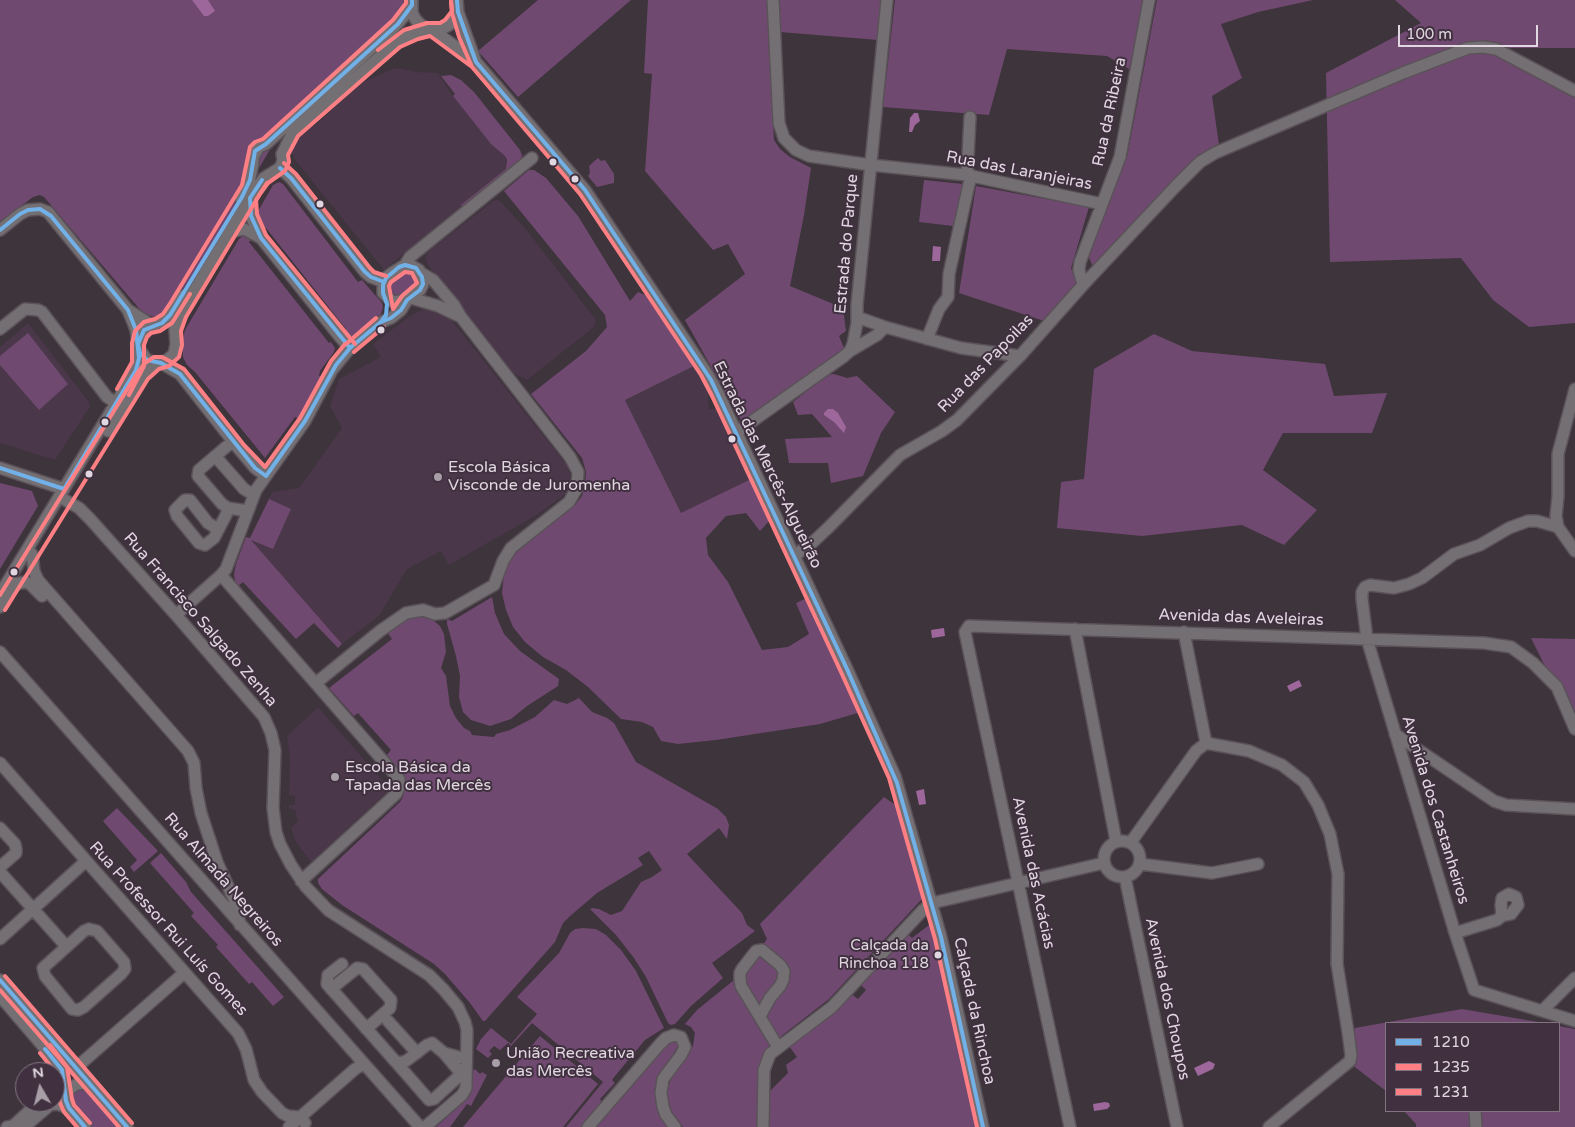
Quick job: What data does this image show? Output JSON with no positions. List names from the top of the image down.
{
  "streets": {
    "street": [
      "Rua da Ribeira",
      "Rua das Laranjeiras",
      "Estrada do Parque",
      "Rua das Papoilas",
      "Estrada das Mercês-Algueirão",
      "Avenida das Aveleiras",
      "Rua Francisco Salgado Zenha",
      "Avenida dos Castanheiros",
      "Avenida das Acácias",
      "Rua Almada Negreiros",
      "Rua Professor Rui Luís Gomes",
      "Avenida dos Choupos",
      "Calçada da Rinchoa"
    ]
  },
  "crossings": [
    ["Rua da Ribeira", "Rua das Laranjeiras"],
    ["Rua da Ribeira", "Rua das Papoilas"],
    ["Rua das Laranjeiras", "Estrada do Parque"],
    ["Rua das Papoilas", "Estrada das Mercês-Algueirão"],
    ["Estrada das Mercês-Algueirão", "Calçada da Rinchoa"],
    ["Avenida das Aveleiras", "Avenida dos Castanheiros"],
    ["Avenida das Aveleiras", "Avenida das Acácias"]
  ],
  "places": [
    "Escola Básica Visconde de Juromenha",
    "Escola Básica da Tapada das Mercês",
    "Calçada da Rinchoa 118",
    "União Recreativa das Mercês"
  ],
  "lines": ["transit line 1210", "transit line 1231", "transit line 1235"],
  "legend": ["1210", "1235", "1231"],
  "scale_bar": "100 m",
  "north": "top"
}
